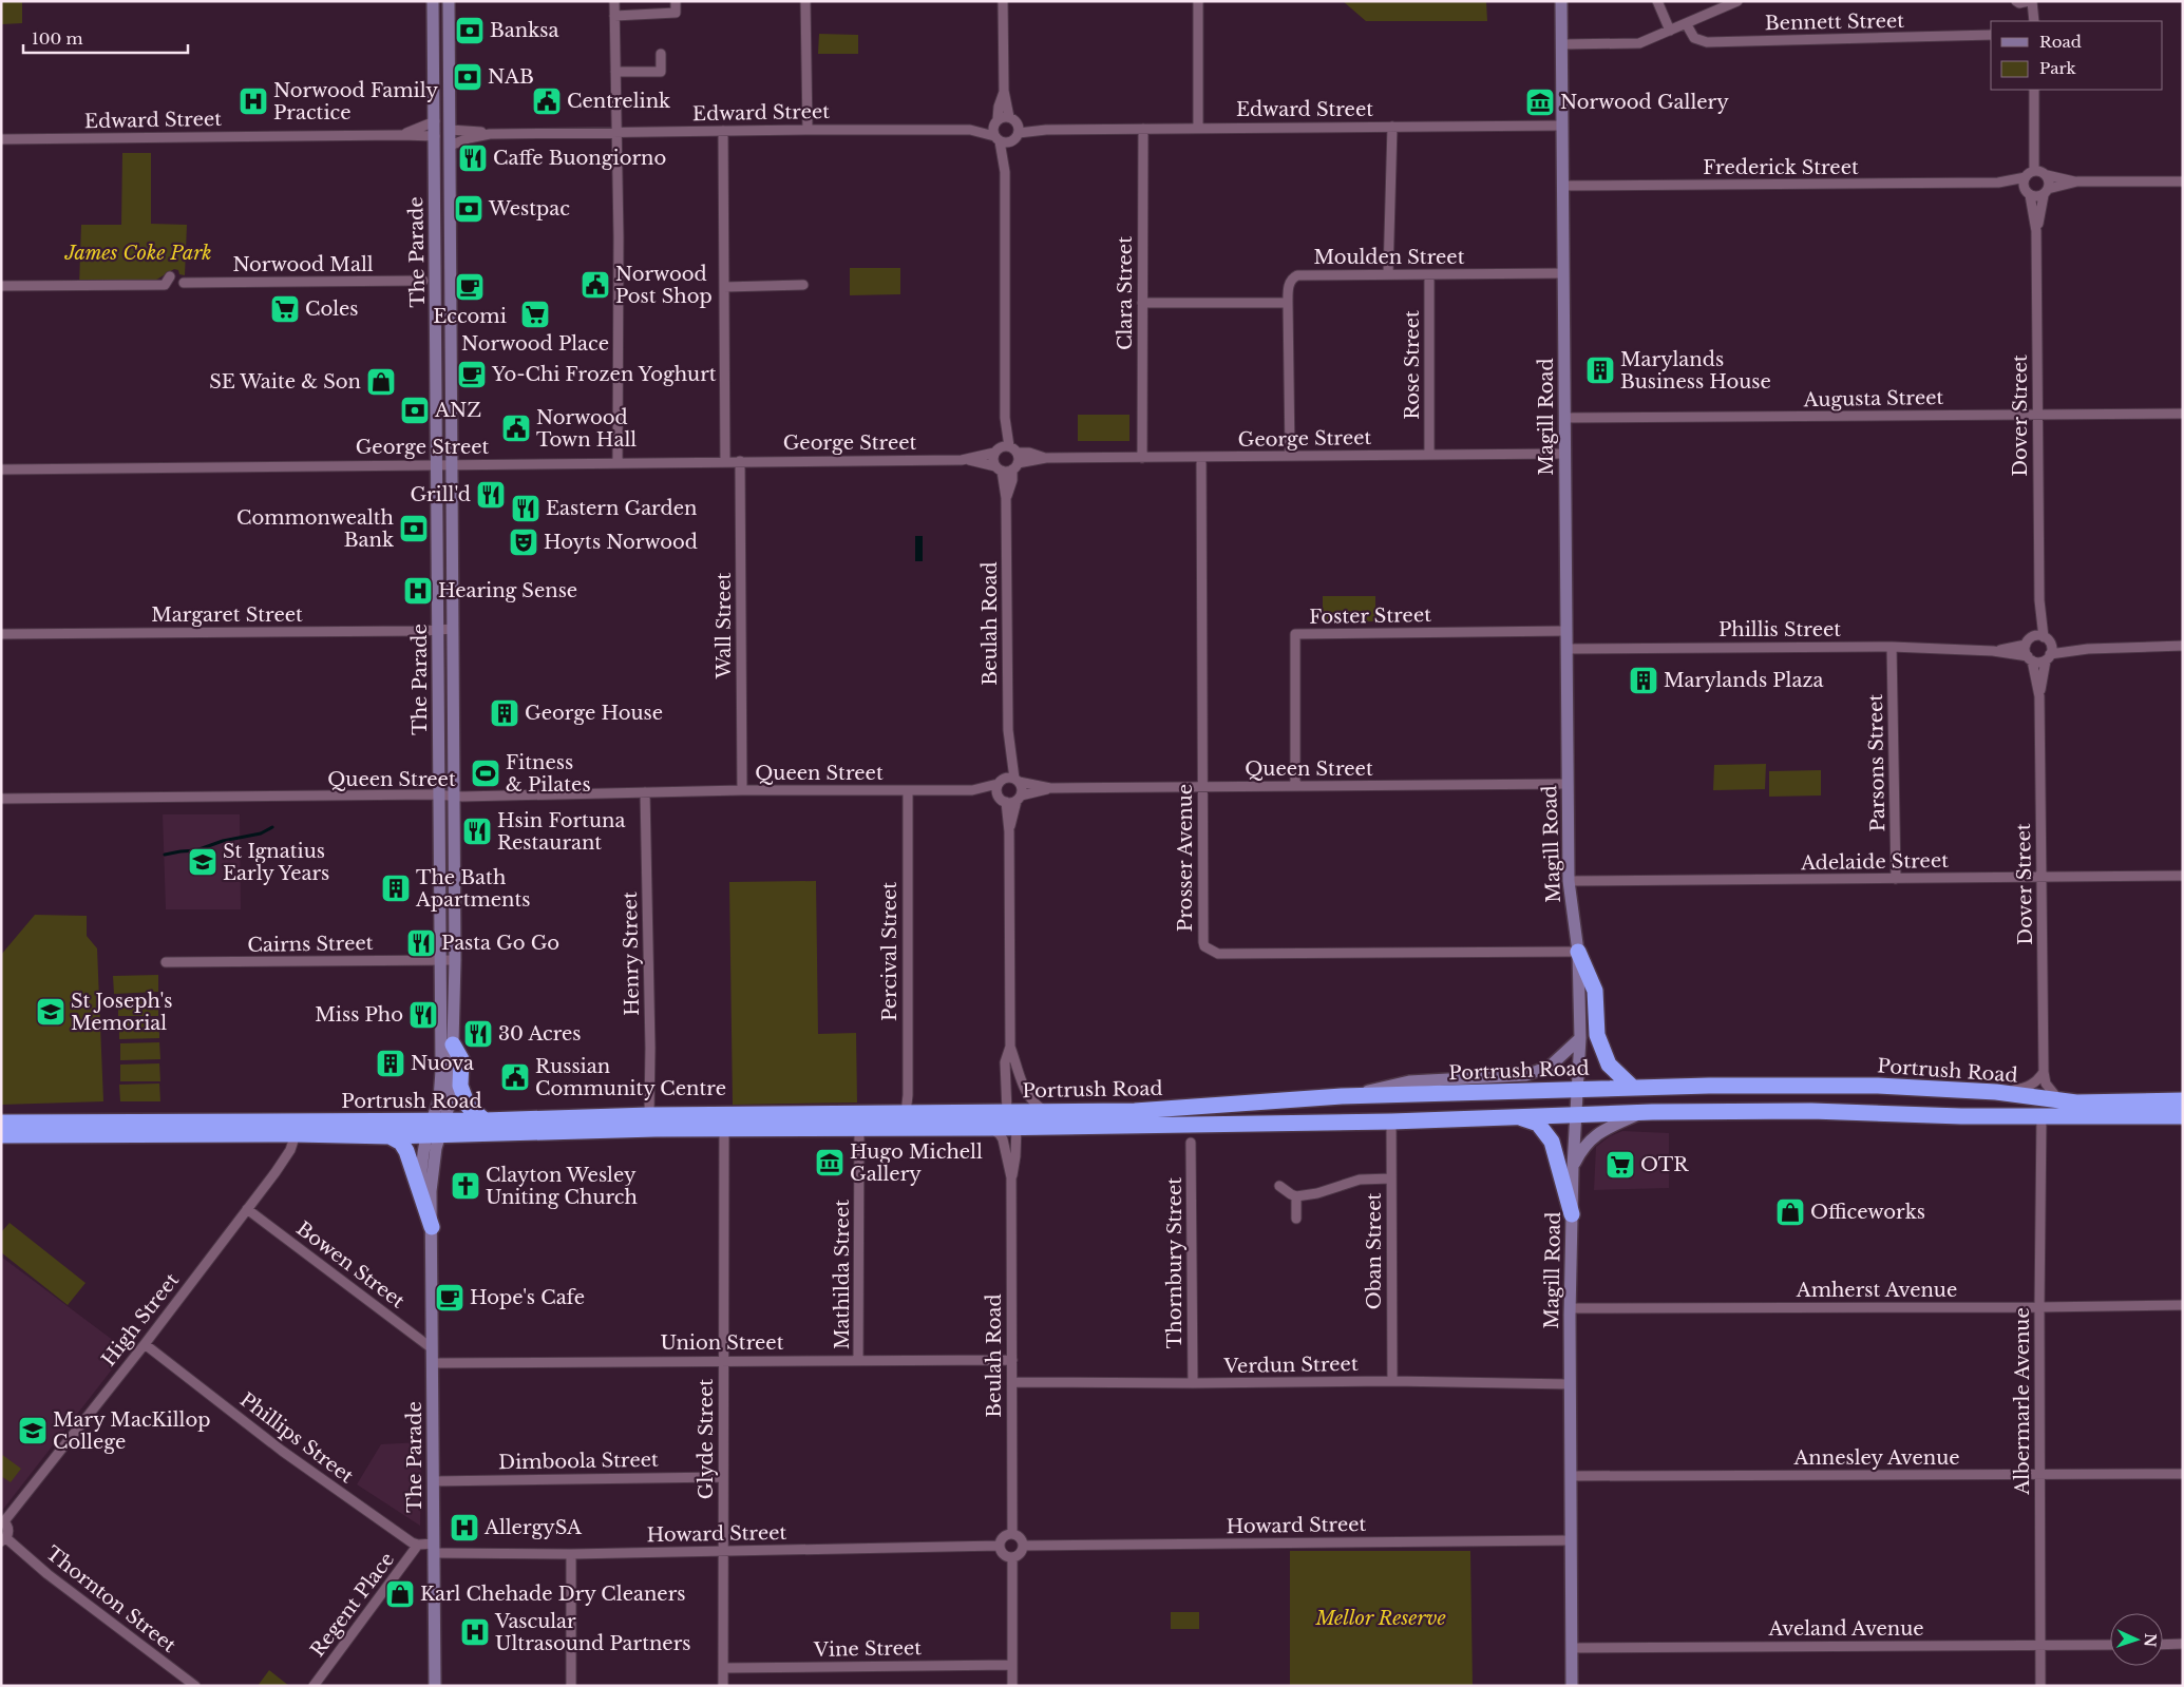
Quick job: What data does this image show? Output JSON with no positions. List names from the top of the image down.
{
  "streets": {
    "highway": ["Portrush Road"],
    "main road": ["The Parade", "Magill Road"],
    "street": [
      "Bennett Street",
      "Edward Street",
      "Frederick Street",
      "Moulden Street",
      "Norwood Mall",
      "Clara Street",
      "Rose Street",
      "Augusta Street",
      "Dover Street",
      "George Street",
      "Margaret Street",
      "Foster Street",
      "Beulah Road",
      "Wall Street",
      "Phillis Street",
      "Parsons Street",
      "Queen Street",
      "Prosser Avenue",
      "Adelaide Street",
      "Cairns Street",
      "Percival Street",
      "Henry Street",
      "Oban Street",
      "Thornbury Street",
      "Bowen Street",
      "Mathilda Street",
      "Amherst Avenue",
      "High Street",
      "Union Street",
      "Verdun Street",
      "Albermarle Avenue",
      "Phillips Street",
      "Glyde Street",
      "Annesley Avenue",
      "Dimboola Street",
      "Howard Street",
      "Thornton Street",
      "Regent Place",
      "Aveland Avenue",
      "Vine Street"
    ]
  },
  "crossings": [
    ["Edward Street", "The Parade"],
    ["Edward Street", "Clara Street"],
    ["Edward Street", "Magill Road"],
    ["Frederick Street", "Dover Street"],
    ["Frederick Street", "Magill Road"],
    ["The Parade", "George Street"],
    ["The Parade", "Margaret Street"],
    ["The Parade", "Queen Street"],
    ["The Parade", "Cairns Street"],
    ["The Parade", "Portrush Road"],
    ["The Parade", "Bowen Street"],
    ["The Parade", "Union Street"],
    ["The Parade", "Dimboola Street"],
    ["The Parade", "Howard Street"],
    ["Moulden Street", "Rose Street"],
    ["Moulden Street", "Magill Road"],
    ["Moulden Street", "George Street"],
    ["Clara Street", "George Street"],
    ["Rose Street", "George Street"],
    ["Augusta Street", "Dover Street"],
    ["Augusta Street", "Magill Road"],
    ["Dover Street", "Phillis Street"],
    ["Dover Street", "Adelaide Street"],
    ["Dover Street", "Portrush Road"],
    ["Magill Road", "George Street"],
    ["Magill Road", "Foster Street"],
    ["Magill Road", "Phillis Street"],
    ["Magill Road", "Queen Street"],
    ["Magill Road", "Prosser Avenue"],
    ["Magill Road", "Adelaide Street"],
    ["Magill Road", "Portrush Road"],
    ["Magill Road", "Amherst Avenue"],
    ["Magill Road", "Verdun Street"],
    ["Magill Road", "Annesley Avenue"],
    ["Magill Road", "Howard Street"],
    ["Magill Road", "Aveland Avenue"],
    ["George Street", "Beulah Road"],
    ["George Street", "Wall Street"],
    ["George Street", "Prosser Avenue"],
    ["Foster Street", "Queen Street"],
    ["Beulah Road", "Queen Street"],
    ["Beulah Road", "Portrush Road"],
    ["Beulah Road", "Union Street"],
    ["Beulah Road", "Verdun Street"],
    ["Beulah Road", "Howard Street"],
    ["Wall Street", "Queen Street"],
    ["Phillis Street", "Parsons Street"],
    ["Parsons Street", "Adelaide Street"],
    ["Queen Street", "Prosser Avenue"],
    ["Queen Street", "Percival Street"],
    ["Queen Street", "Henry Street"],
    ["Percival Street", "Portrush Road"],
    ["Henry Street", "Portrush Road"],
    ["Portrush Road", "Oban Street"],
    ["Portrush Road", "Mathilda Street"],
    ["Portrush Road", "High Street"],
    ["Portrush Road", "Albermarle Avenue"],
    ["Portrush Road", "Glyde Street"],
    ["Oban Street", "Verdun Street"],
    ["Thornbury Street", "Verdun Street"],
    ["Bowen Street", "High Street"],
    ["Mathilda Street", "Union Street"],
    ["Amherst Avenue", "Albermarle Avenue"],
    ["High Street", "Phillips Street"],
    ["Union Street", "Glyde Street"],
    ["Albermarle Avenue", "Annesley Avenue"],
    ["Albermarle Avenue", "Aveland Avenue"],
    ["Phillips Street", "Regent Place"],
    ["Glyde Street", "Dimboola Street"],
    ["Glyde Street", "Howard Street"],
    ["Glyde Street", "Vine Street"]
  ],
  "parks": ["James Coke Park", "Mellor Reserve"],
  "places": {
    "bank": [
      "Banksa",
      "NAB",
      "Westpac",
      "ANZ",
      "Commonwealth Bank"
    ],
    "hospital": [
      "Norwood Family Practice",
      "Hearing Sense",
      "AllergySA",
      "Vascular Ultrasound Partners"
    ],
    "public building": [
      "Centrelink",
      "Norwood Post Shop",
      "Norwood Town Hall",
      "Russian Community Centre"
    ],
    "museum": ["Norwood Gallery", "Hugo Michell Gallery"],
    "restaurant": [
      "Caffe Buongiorno",
      "Grill'd",
      "Eastern Garden",
      "Hsin Fortuna Restaurant",
      "Pasta Go Go",
      "Miss Pho",
      "30 Acres"
    ],
    "cafe": ["Eccomi", "Yo-Chi Frozen Yoghurt", "Hope's Cafe"],
    "supermarket": ["Coles", "Norwood Place", "OTR"],
    "building": [
      "Marylands Business House",
      "Marylands Plaza",
      "George House",
      "The Bath Apartments",
      "Nuova"
    ],
    "shop": ["SE Waite & Son", "Officeworks", "Karl Chehade Dry Cleaners"],
    "theatre": ["Hoyts Norwood"],
    "sports": ["Fitness & Pilates"],
    "school or university": ["St Ignatius Early Years", "St Joseph's Memorial", "Mary MacKillop College"],
    "church": ["Clayton Wesley Uniting Church"]
  },
  "legend": ["Road", "Park"],
  "scale_bar": "100 m",
  "north": "right"
}
